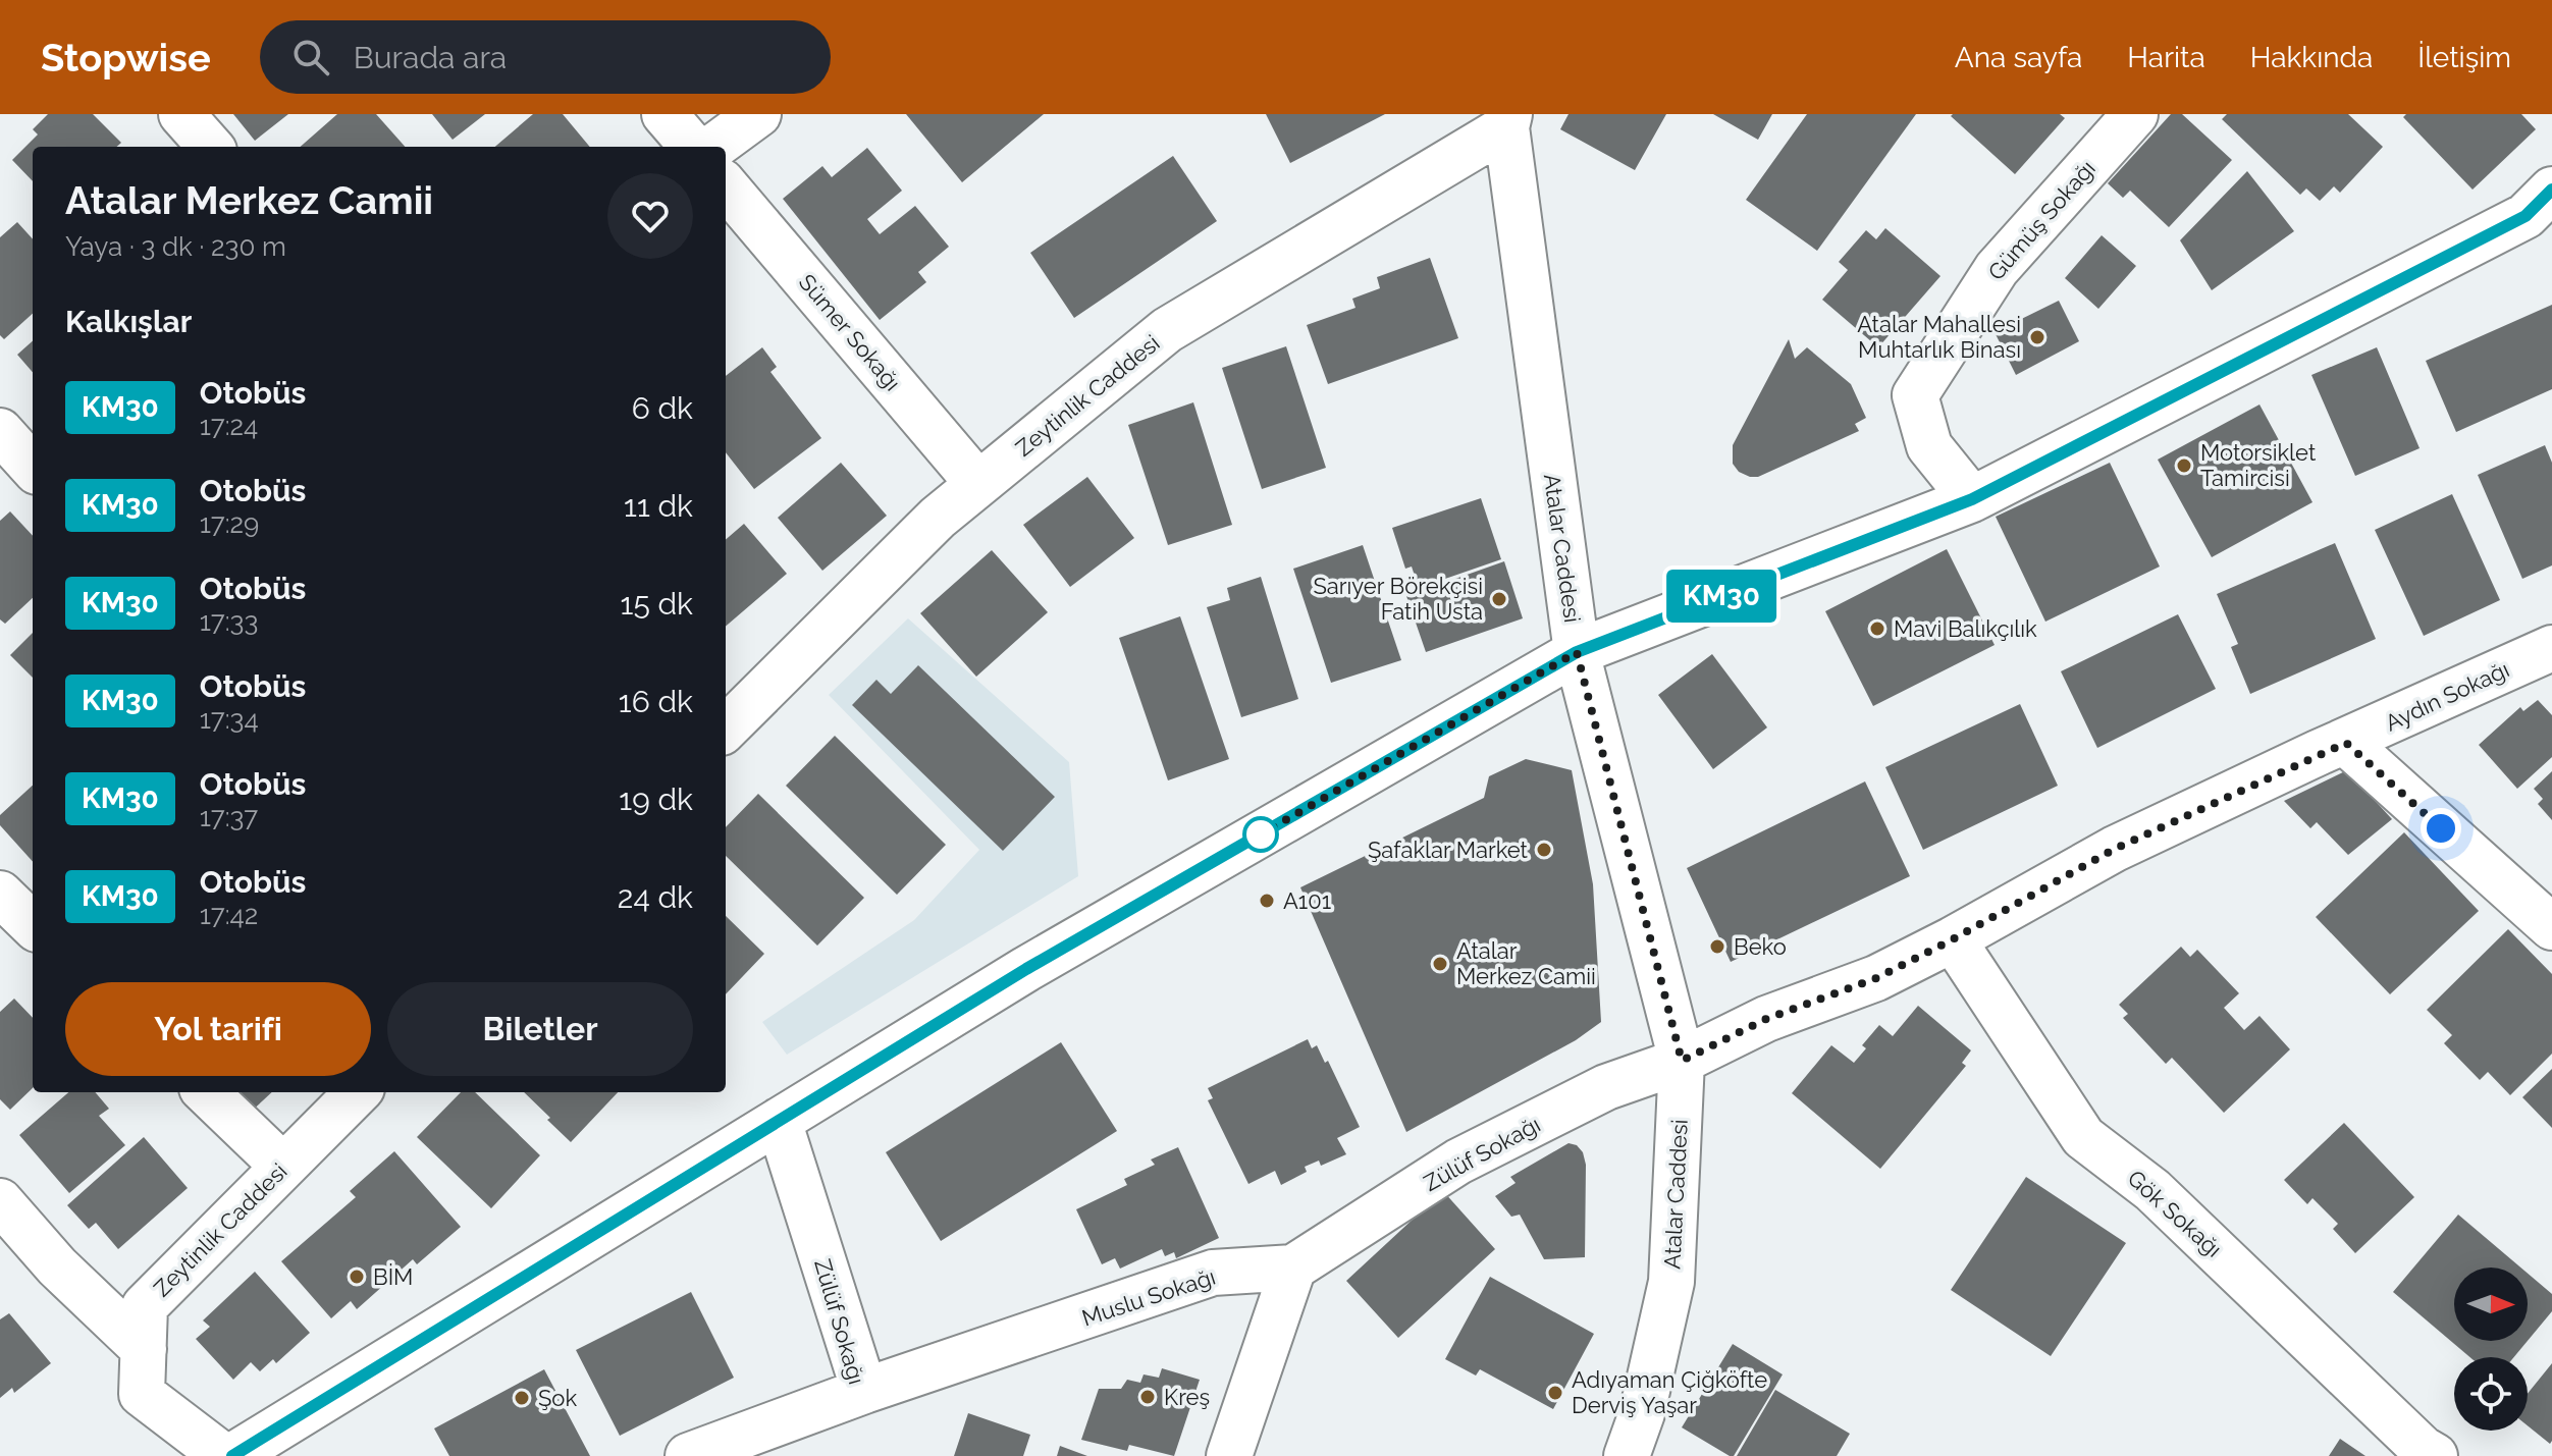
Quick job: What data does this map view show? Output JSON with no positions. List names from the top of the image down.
{
  "streets": {
    "street": [
      "Gümüş Sokağı",
      "Sümer Sokağı",
      "Zeytinlik Caddesi",
      "Atalar Caddesi",
      "Aydın Sokağı",
      "Zülüf Sokağı",
      "Gök Sokağı",
      "Muslu Sokağı"
    ]
  },
  "crossings": [
    ["Sümer Sokağı", "Zeytinlik Caddesi"],
    ["Zeytinlik Caddesi", "Atalar Caddesi"],
    ["Atalar Caddesi", "Aydın Sokağı"],
    ["Atalar Caddesi", "Zülüf Sokağı"],
    ["Aydın Sokağı", "Zülüf Sokağı"],
    ["Aydın Sokağı", "Gök Sokağı"],
    ["Zülüf Sokağı", "Muslu Sokağı"]
  ],
  "places": [
    "Atalar Mahallesi Muhtarlık Binası",
    "Motorsiklet Tamircisi",
    "Sarıyer Börekçisi Fatih Usta",
    "Mavi Balıkçılık",
    "Şafaklar Market",
    "A101",
    "Beko",
    "Atalar Merkez Camii",
    "BİM",
    "Adıyaman Çiğköfte Derviş Yaşar",
    "Kreş",
    "Şok"
  ],
  "lines": ["bus line KM30"],
  "north": "right",
  "page": {
    "header": "Stopwise",
    "search": "Burada ara",
    "nav": [
      "Ana sayfa",
      "Harita",
      "Hakkında",
      "İletişim"
    ],
    "on_map": "KM30",
    "heading": [
      ["Atalar Merkez Cami̇i̇", "Yaya · 3 dk · 230 m"],
      "Kalkışlar"
    ],
    "list": [
      {
        "mark": "KM30",
        "name": "Otobüs",
        "note": "17:24",
        "value": "6 dk"
      },
      {
        "mark": "KM30",
        "name": "Otobüs",
        "note": "17:29",
        "value": "11 dk"
      },
      {
        "mark": "KM30",
        "name": "Otobüs",
        "note": "17:33",
        "value": "15 dk"
      },
      {
        "mark": "KM30",
        "name": "Otobüs",
        "note": "17:34",
        "value": "16 dk"
      },
      {
        "mark": "KM30",
        "name": "Otobüs",
        "note": "17:37",
        "value": "19 dk"
      },
      {
        "mark": "KM30",
        "name": "Otobüs",
        "note": "17:42",
        "value": "24 dk"
      }
    ],
    "buttons": ["Yol tarifi", "Biletler"]
  }
}
